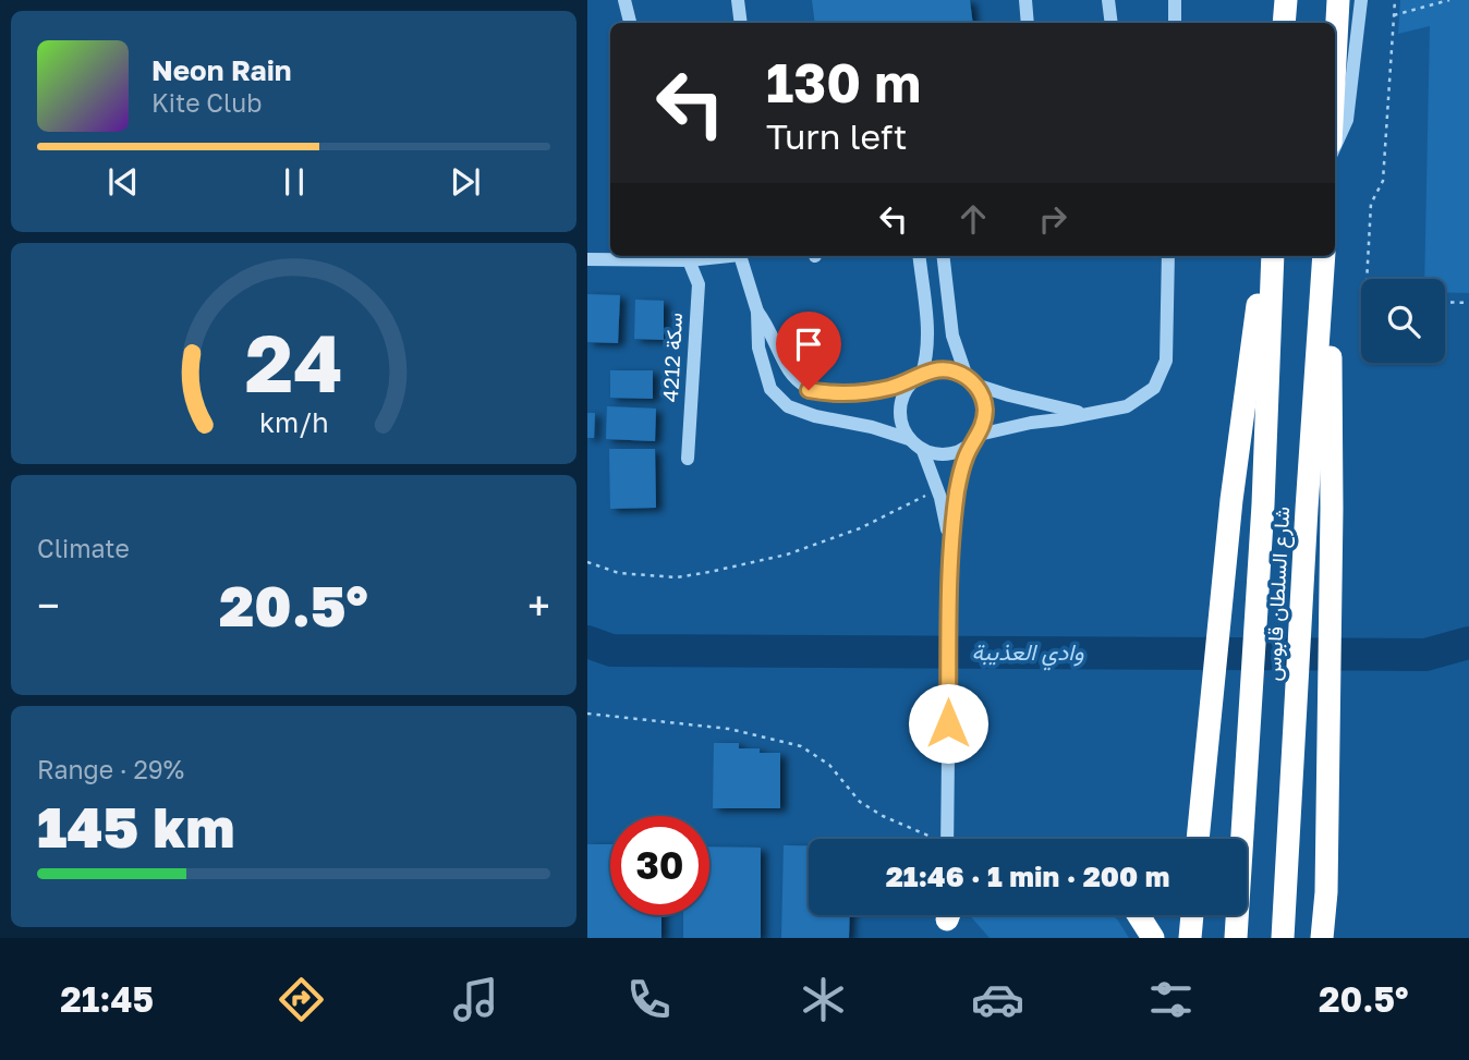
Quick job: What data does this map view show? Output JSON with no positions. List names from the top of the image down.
{
  "streets": {
    "highway": ["شارع السلطان قابوس"],
    "street": ["سكة 4212"]
  },
  "water": ["وادي العذيبة"],
  "page": {
    "turn": ["130 m", "Turn left"],
    "song": ["Neon Rain", "Kite Club"],
    "tile": [
      "Climate",
      ["Range · 29%", "145 km"]
    ],
    "heat": ["−", "20.5°", "+"],
    "limit": "30",
    "trip": "21:46 · 1 min · 200 m",
    "tabs": ["21:45", "20.5°"],
    "gauge": ["24", "km/h"]
  }
}
